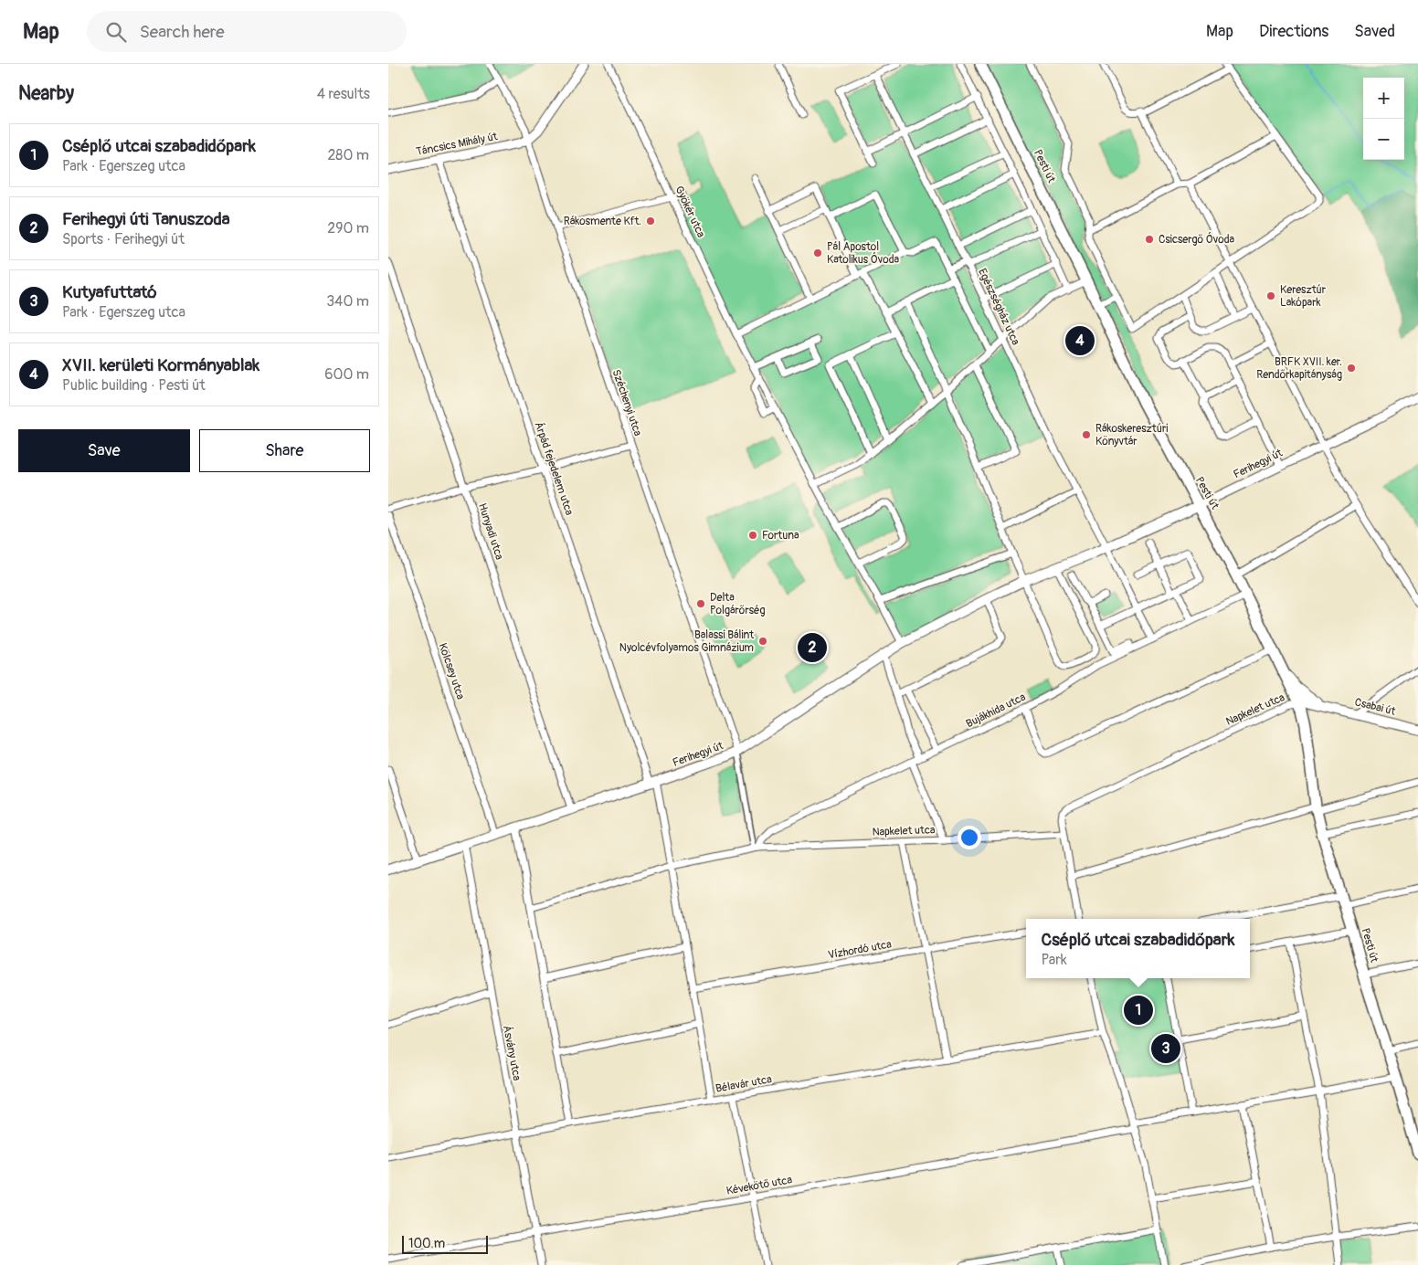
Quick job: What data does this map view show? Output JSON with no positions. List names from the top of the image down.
{
  "streets": {
    "main road": ["Pesti út", "Ferihegyi út", "Csabai út"],
    "street": [
      "Táncsics Mihály út",
      "Gyökér utca",
      "Egészségház utca",
      "Széchenyi utca",
      "Árpád fejedelem utca",
      "Hunyadi utca",
      "Kölcsey utca",
      "Napkelet utca",
      "Bujákhida utca",
      "Vízhordó utca",
      "Ásvány utca",
      "Bélavár utca",
      "Kévekötő utca"
    ]
  },
  "crossings": [
    ["Táncsics Mihály út", "Széchenyi utca"],
    ["Táncsics Mihály út", "Árpád fejedelem utca"],
    ["Pesti út", "Ferihegyi út"],
    ["Pesti út", "Csabai út"],
    ["Pesti út", "Napkelet utca"],
    ["Pesti út", "Bujákhida utca"],
    ["Pesti út", "Kévekötő utca"],
    ["Gyökér utca", "Ferihegyi út"],
    ["Egészségház utca", "Ferihegyi út"],
    ["Széchenyi utca", "Ferihegyi út"],
    ["Ferihegyi út", "Árpád fejedelem utca"],
    ["Ferihegyi út", "Hunyadi utca"],
    ["Ferihegyi út", "Kölcsey utca"],
    ["Ferihegyi út", "Ásvány utca"],
    ["Árpád fejedelem utca", "Napkelet utca"],
    ["Árpád fejedelem utca", "Vízhordó utca"],
    ["Árpád fejedelem utca", "Bélavár utca"],
    ["Csabai út", "Napkelet utca"],
    ["Napkelet utca", "Bujákhida utca"],
    ["Ásvány utca", "Bélavár utca"],
    ["Ásvány utca", "Kévekötő utca"]
  ],
  "places": [
    "Rákosmente Kft.",
    "Csicsergő Óvoda",
    "Pál Apostol Katolikus Óvoda",
    "Keresztúr Lakópark",
    "BRFK XVII. ker. Rendőrkapitányság",
    "Rákoskeresztúri Könyvtár",
    "Fortuna",
    "Delta Polgárőrség",
    "Balassi Bálint Nyolcévfolyamos Gimnázium"
  ],
  "scale_bar": "100 m",
  "page": {
    "header": "Map",
    "search": "Search here",
    "nav": ["Map", "Directions", "Saved"],
    "heading": ["Nearby", "4 results"],
    "map_buttons": ["+", "−"],
    "list": [
      {
        "mark": "1",
        "name": "Cséplő utcai szabadidőpark",
        "note": "Park · Egerszeg utca",
        "value": "280 m"
      },
      {
        "mark": "2",
        "name": "Ferihegyi úti Tanuszoda",
        "note": "Sports · Ferihegyi út",
        "value": "290 m"
      },
      {
        "mark": "3",
        "name": "Kutyafuttató",
        "note": "Park · Egerszeg utca",
        "value": "340 m"
      },
      {
        "mark": "4",
        "name": "XVII. kerületi Kormányablak",
        "note": "Public building · Pesti út",
        "value": "600 m"
      }
    ],
    "pins": [
      "4",
      "2",
      "1",
      "3"
    ],
    "buttons": ["Save", "Share"],
    "popup": ["Cséplő utcai szabadidőpark", "Park"],
    "scale": "100 m"
  }
}
